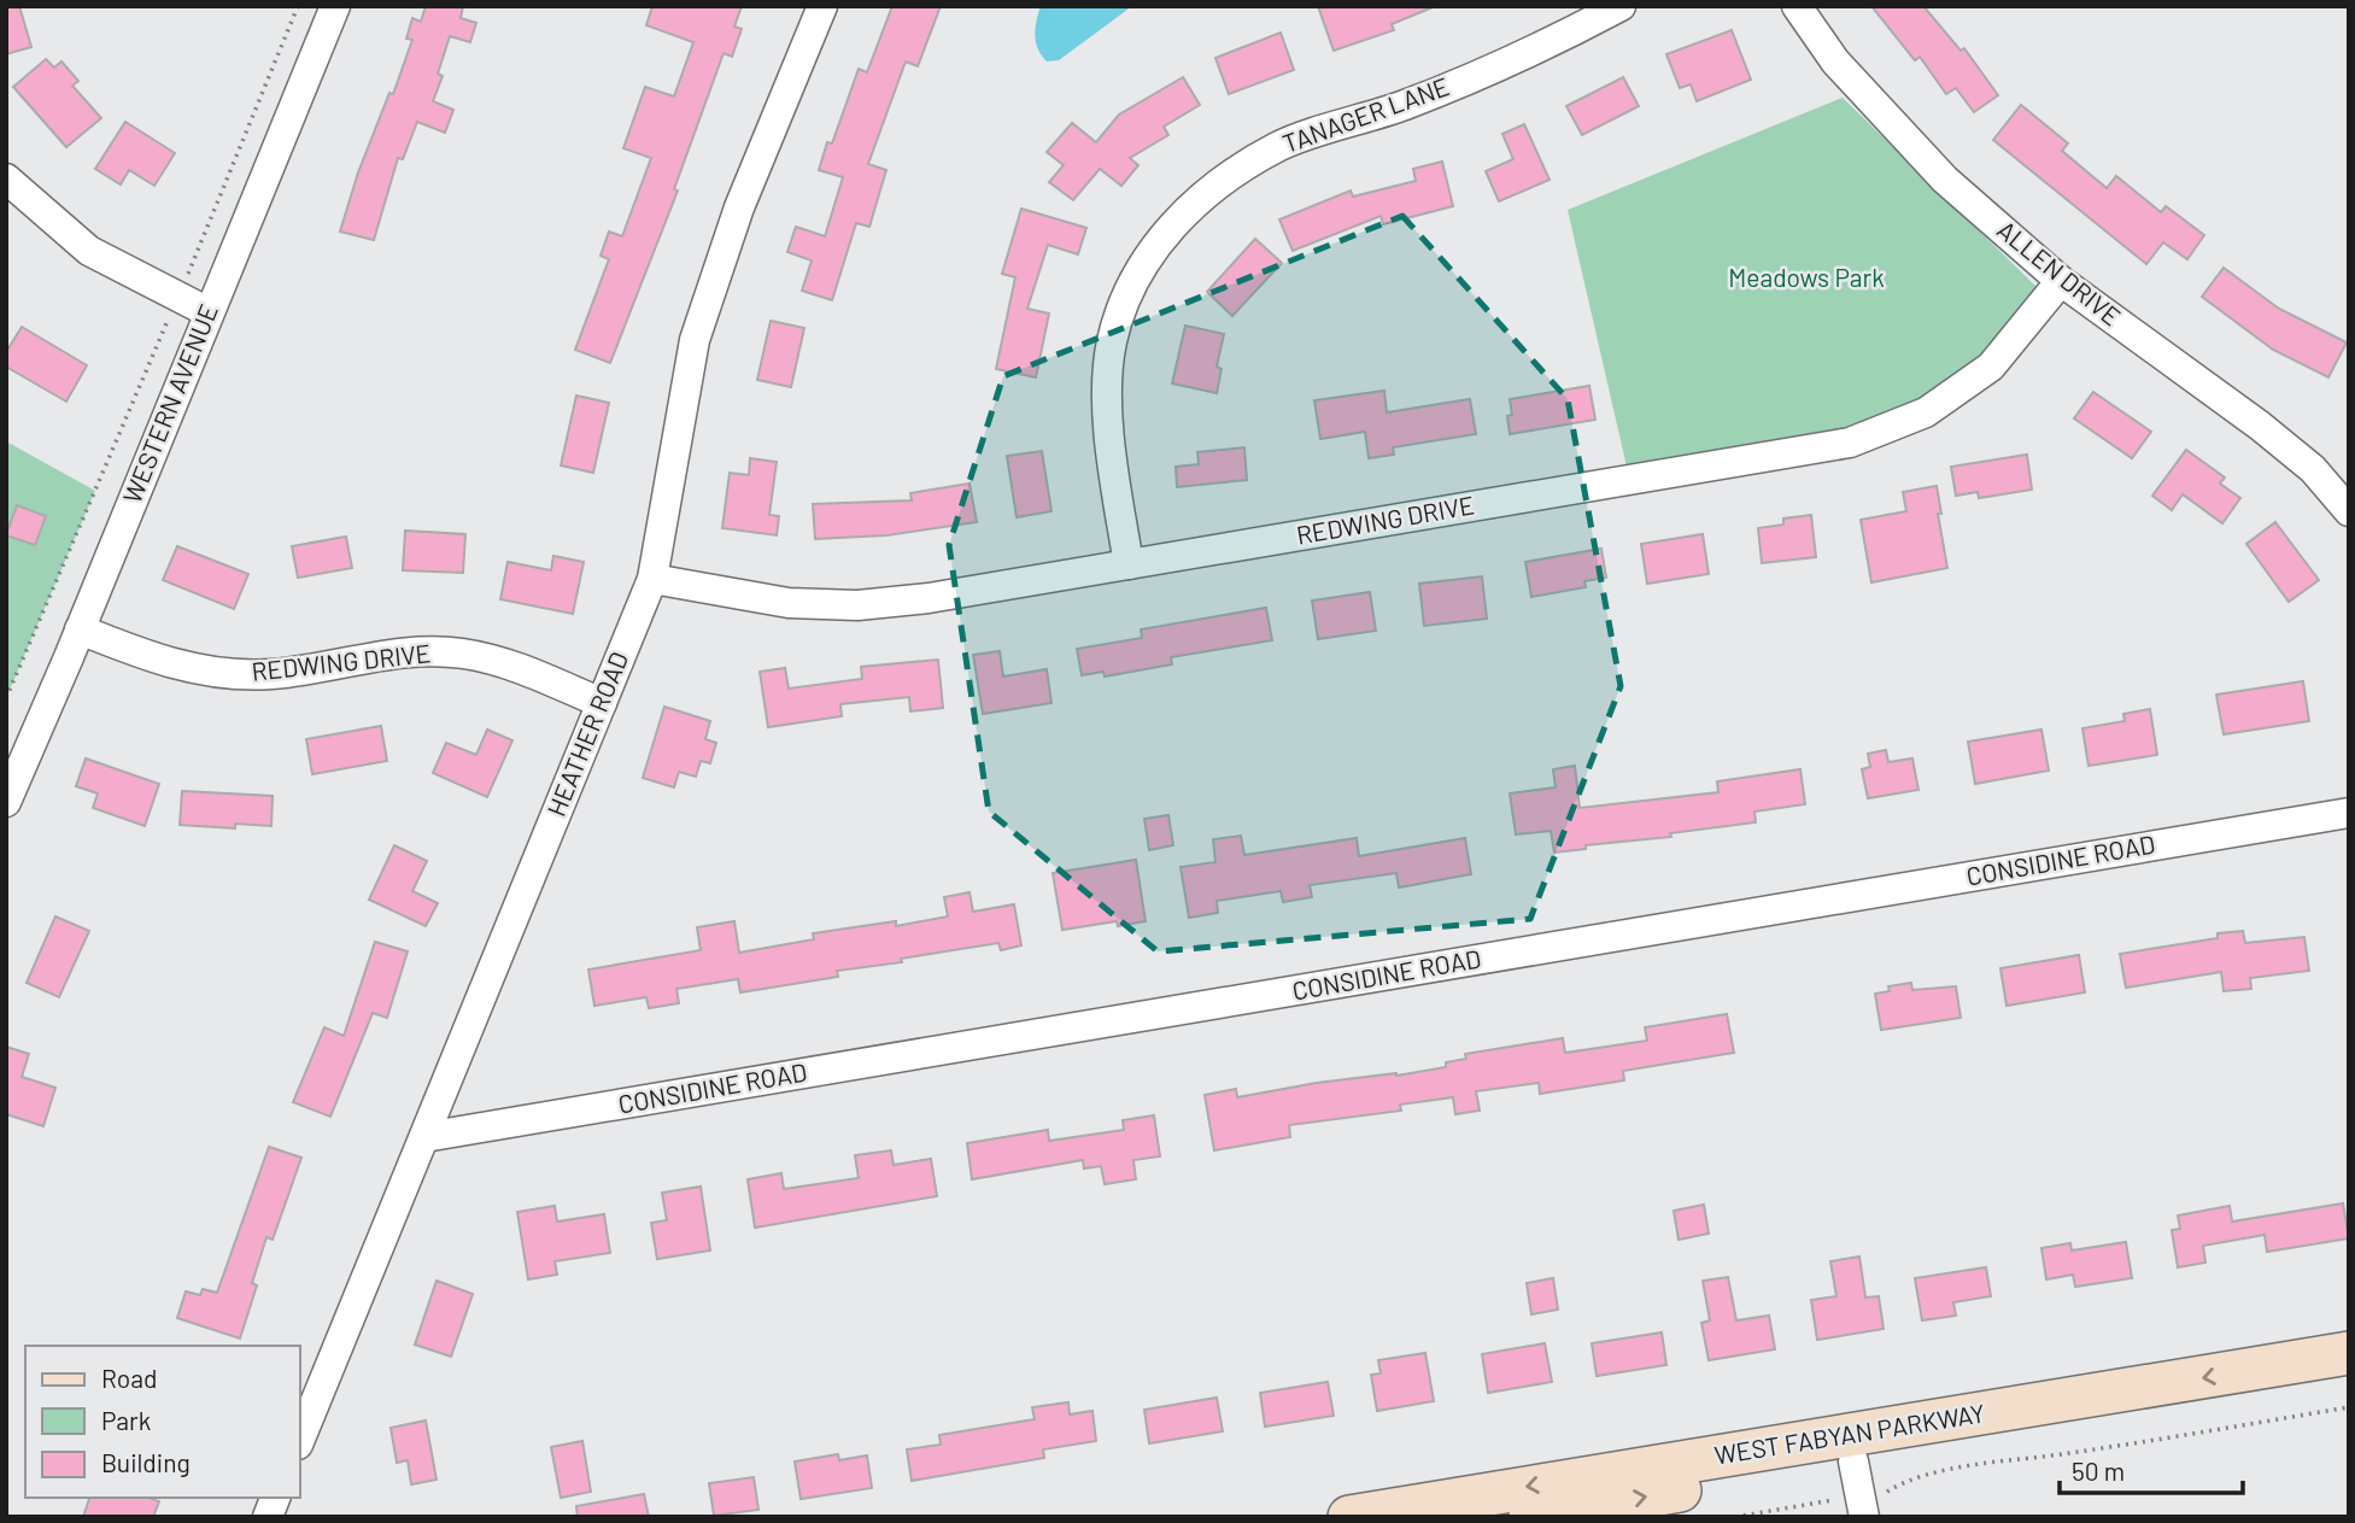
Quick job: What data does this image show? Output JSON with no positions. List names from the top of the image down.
{
  "streets": {
    "main road": ["WEST FABYAN PARKWAY"],
    "street": [
      "TANAGER LANE",
      "ALLEN DRIVE",
      "WESTERN AVENUE",
      "REDWING DRIVE",
      "HEATHER ROAD",
      "CONSIDINE ROAD"
    ]
  },
  "crossings": [
    ["TANAGER LANE", "REDWING DRIVE"],
    ["ALLEN DRIVE", "REDWING DRIVE"],
    ["WESTERN AVENUE", "REDWING DRIVE"],
    ["REDWING DRIVE", "HEATHER ROAD"],
    ["HEATHER ROAD", "CONSIDINE ROAD"]
  ],
  "parks": ["Meadows Park"],
  "legend": ["Road", "Park", "Building"],
  "scale_bar": "50 m"
}
